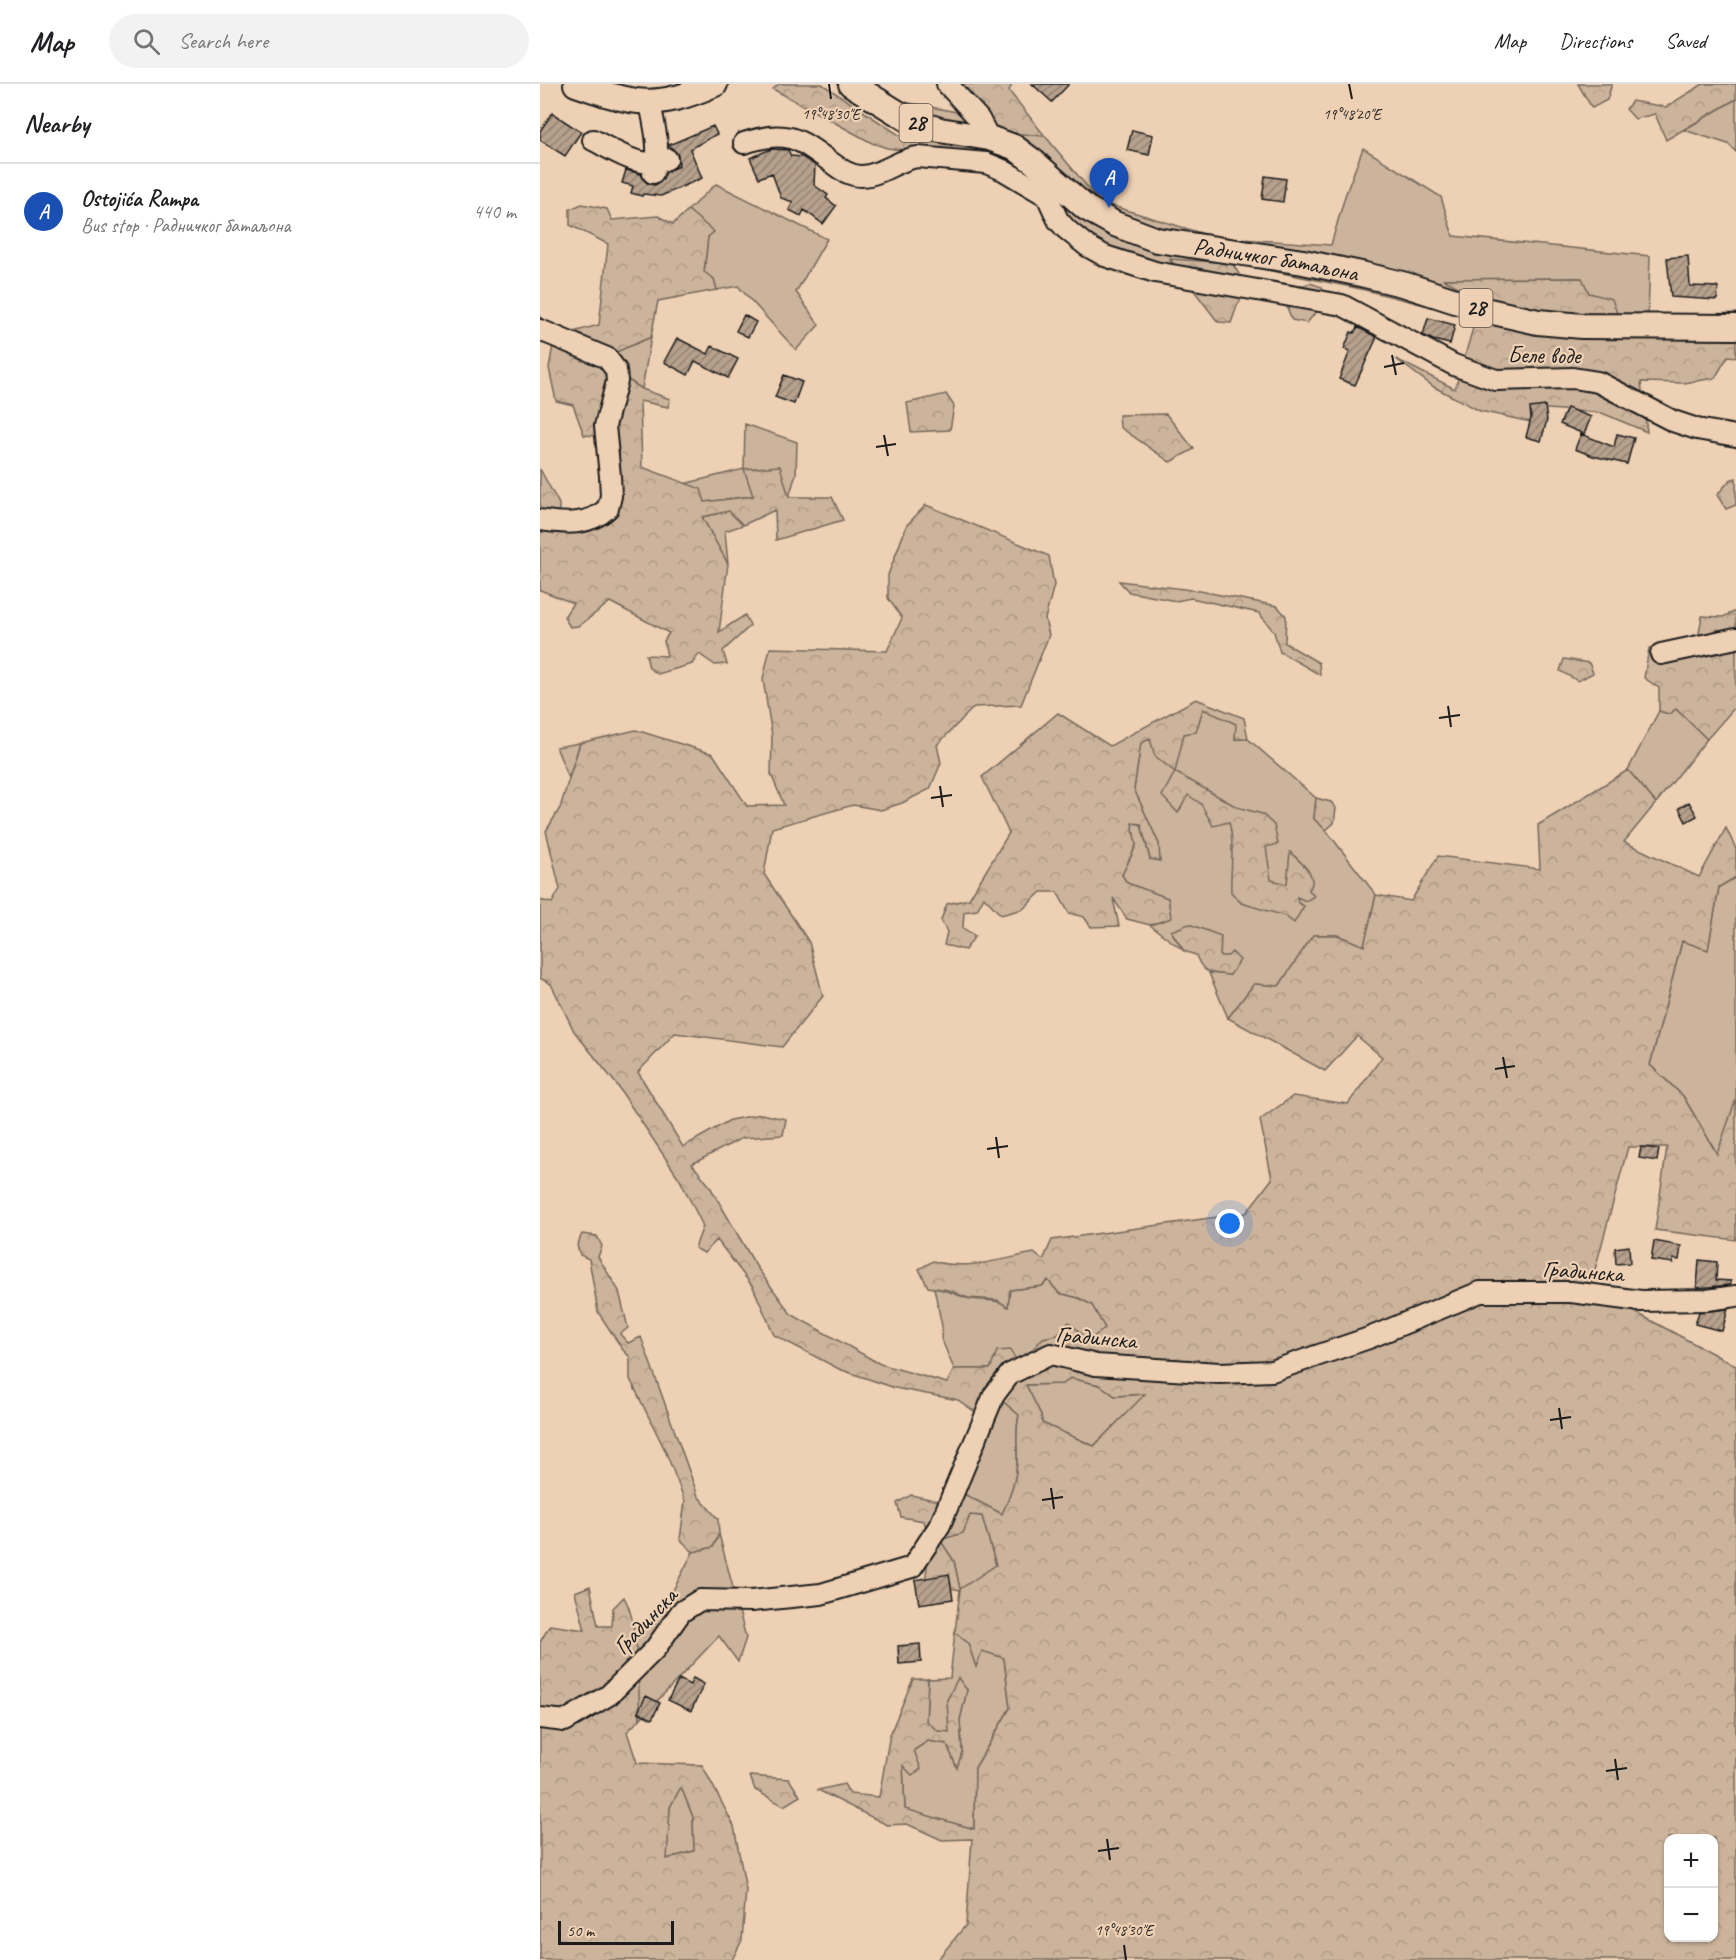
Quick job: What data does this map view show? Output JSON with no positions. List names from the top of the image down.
{
  "streets": {
    "main road": ["28", "Радничког батаљона"],
    "street": ["Беле воде", "Градинска"]
  },
  "crossings": [
    ["Радничког батаљона", "Беле воде"]
  ],
  "scale_bar": "50 m",
  "page": {
    "header": "Map",
    "search": "Search here",
    "nav": ["Map", "Directions", "Saved"],
    "heading": "Nearby",
    "pins": "A",
    "list": [
      {
        "mark": "A",
        "name": "Ostojića Rampa",
        "note": "Bus stop · Радничког батаљона",
        "value": "440 m"
      }
    ],
    "map_buttons": ["+", "−"],
    "scale": "50 m"
  },
  "coordinates": ["19°48'30\"E", "19°48'20\"E"]
}
